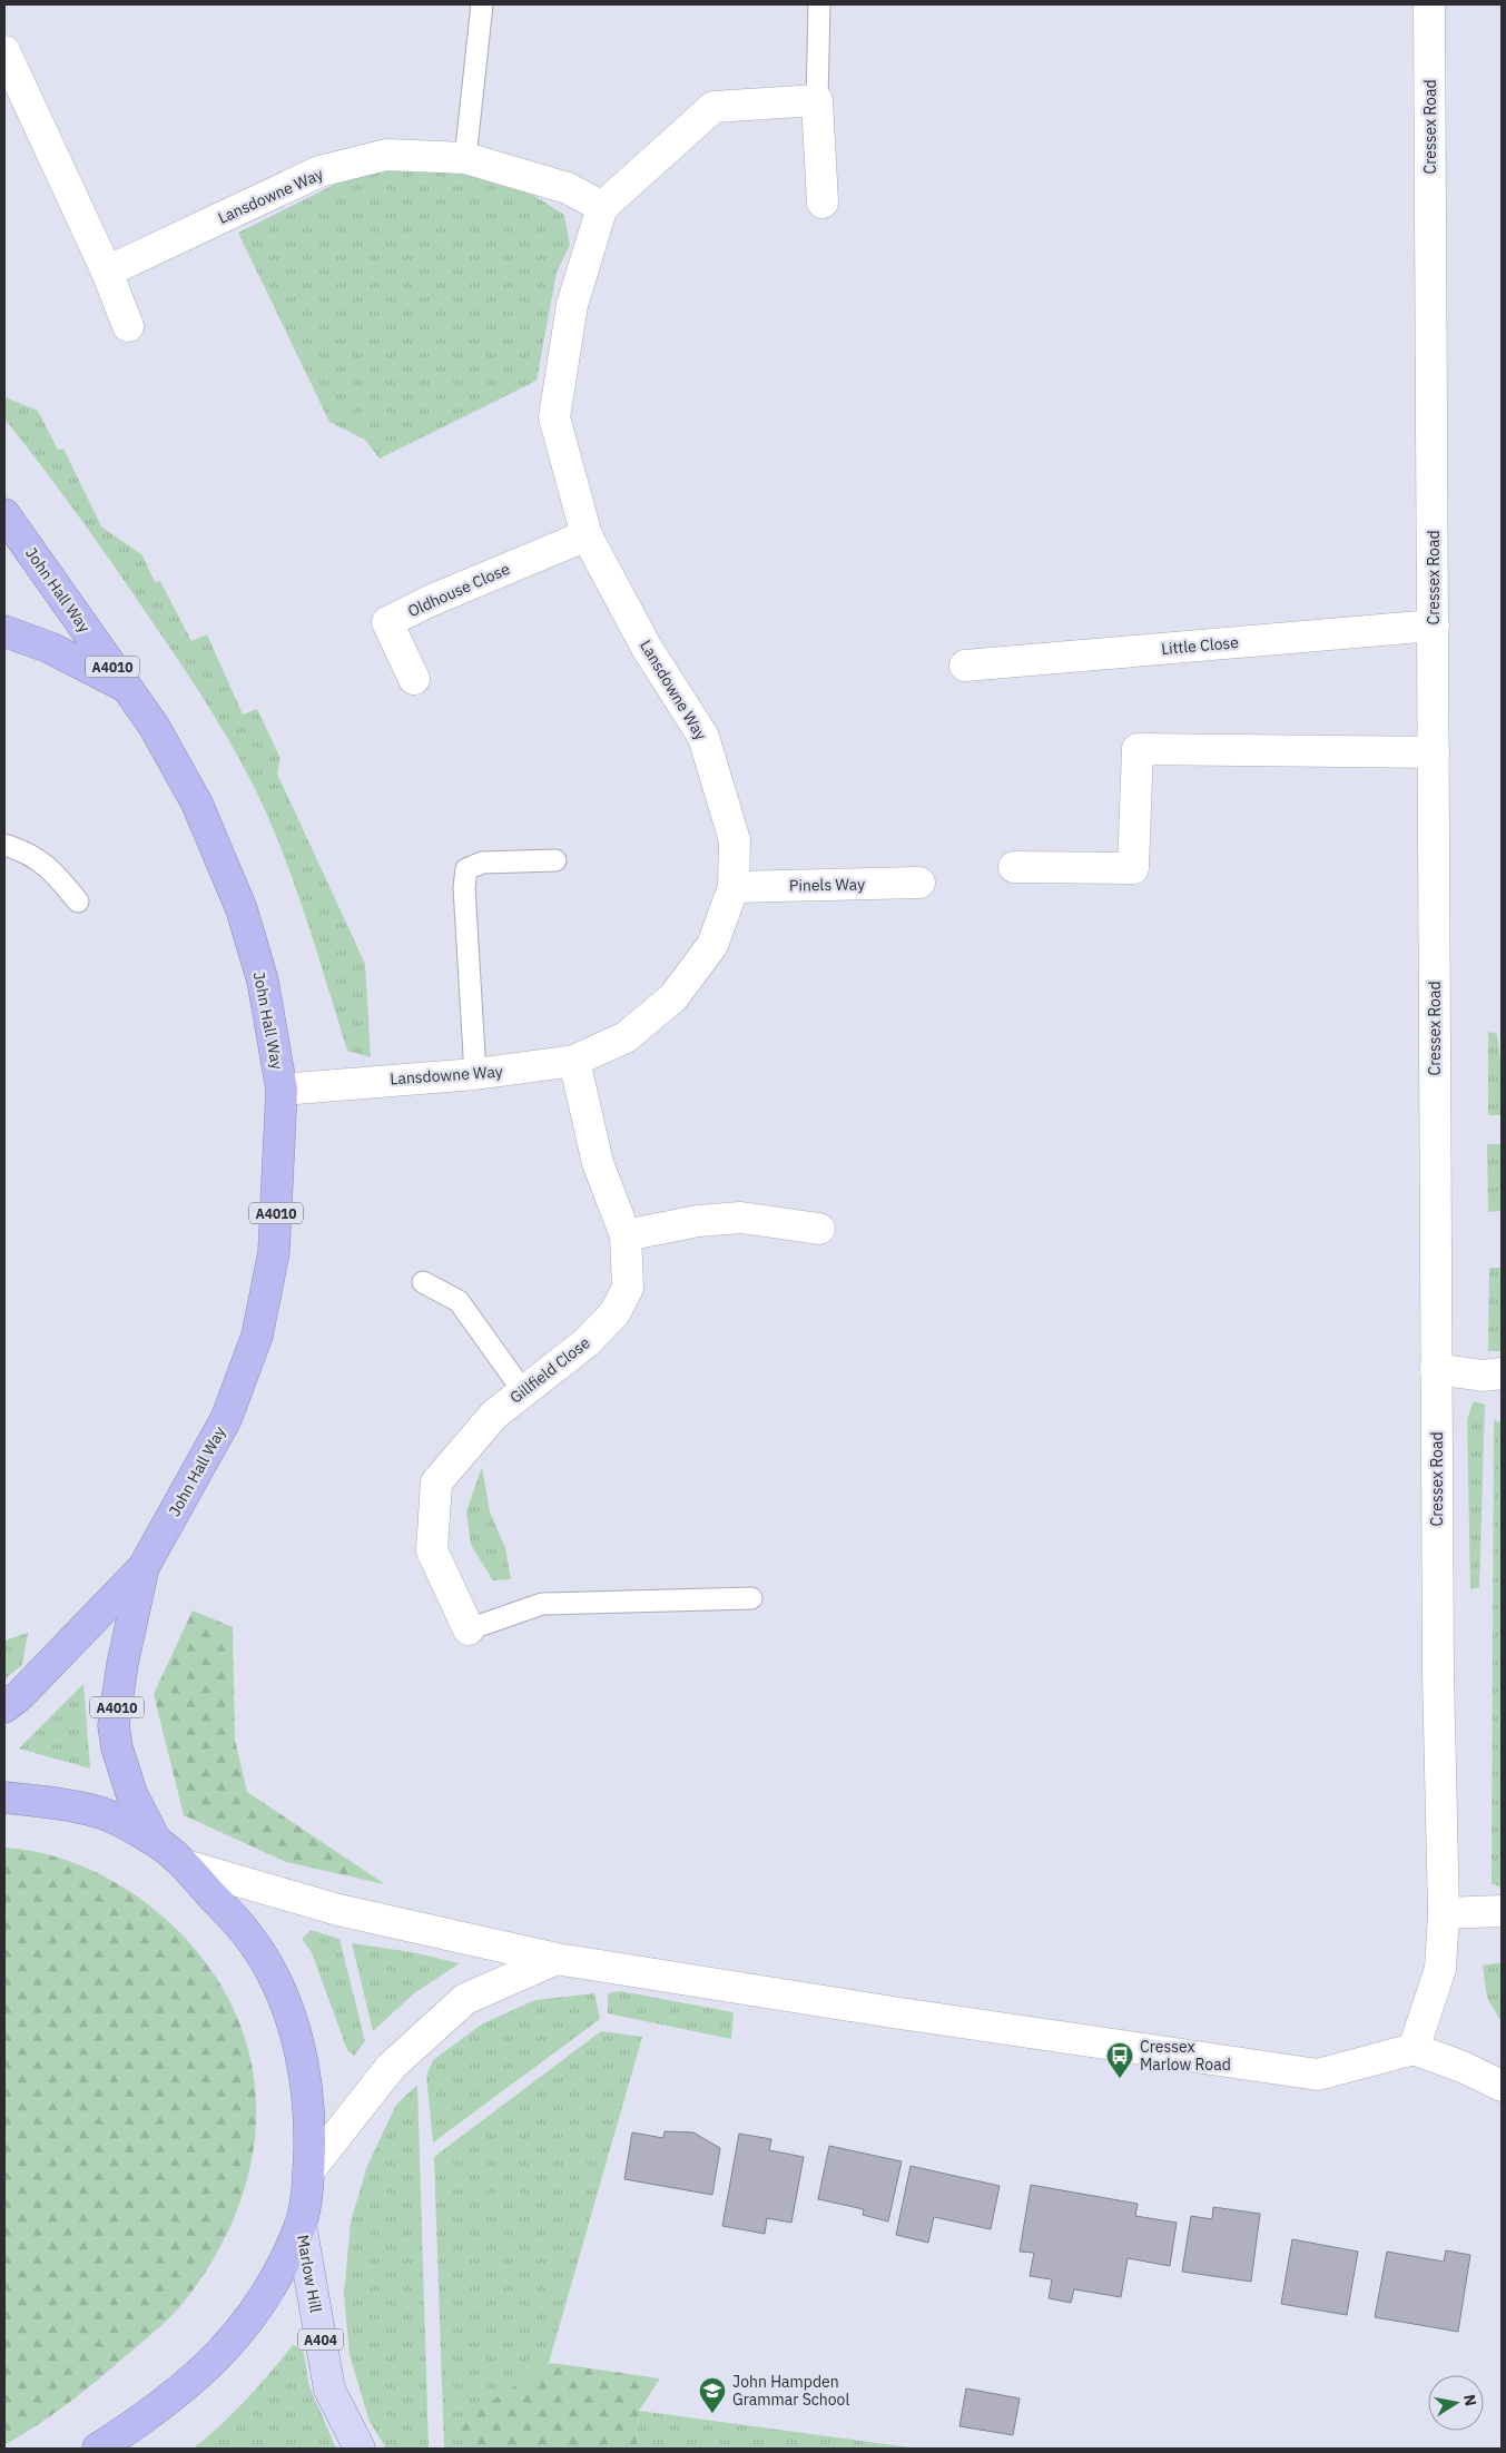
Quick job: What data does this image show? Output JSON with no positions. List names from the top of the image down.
{
  "streets": {
    "highway": ["John Hall Way", "A4010"],
    "main road": ["Marlow Hill", "A404"],
    "street": [
      "Cressex Road",
      "Lansdowne Way",
      "Oldhouse Close",
      "Little Close",
      "Pinels Way",
      "Gillfield Close"
    ]
  },
  "crossings": [
    ["Cressex Road", "Little Close"],
    ["Lansdowne Way", "John Hall Way"],
    ["Lansdowne Way", "Oldhouse Close"],
    ["Lansdowne Way", "Pinels Way"],
    ["Lansdowne Way", "Gillfield Close"]
  ],
  "places": {
    "bus stop": ["Cressex Marlow Road"],
    "school or university": ["John Hampden Grammar School"]
  },
  "north": "right"
}
